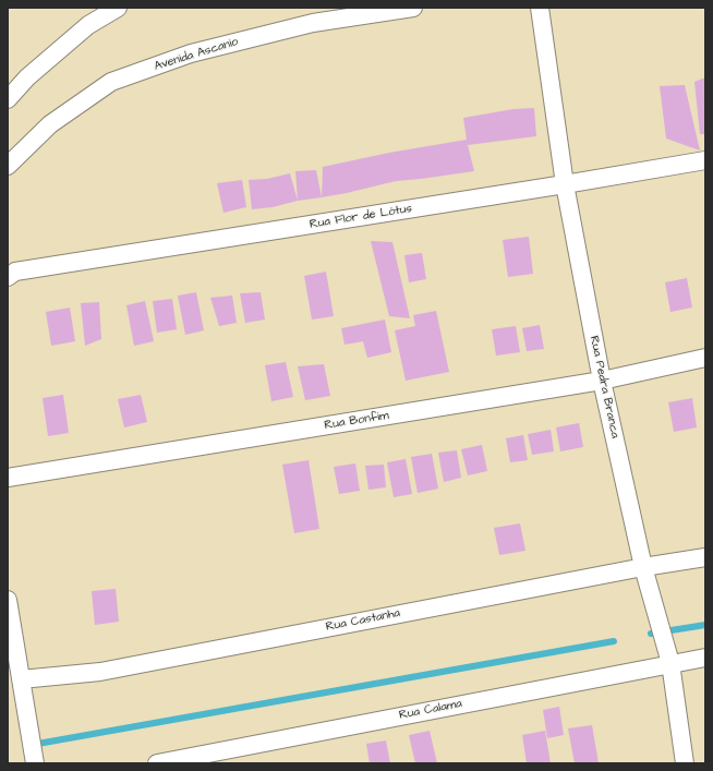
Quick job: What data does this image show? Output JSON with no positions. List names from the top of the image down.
{
  "streets": {
    "street": [
      "Avenida Ascanio",
      "Rua Flor de Lótus",
      "Rua Pedra Branca",
      "Rua Bonfim",
      "Rua Castanha",
      "Rua Calama"
    ]
  },
  "crossings": [
    ["Rua Flor de Lótus", "Rua Pedra Branca"],
    ["Rua Pedra Branca", "Rua Bonfim"],
    ["Rua Pedra Branca", "Rua Castanha"],
    ["Rua Pedra Branca", "Rua Calama"]
  ]
}
